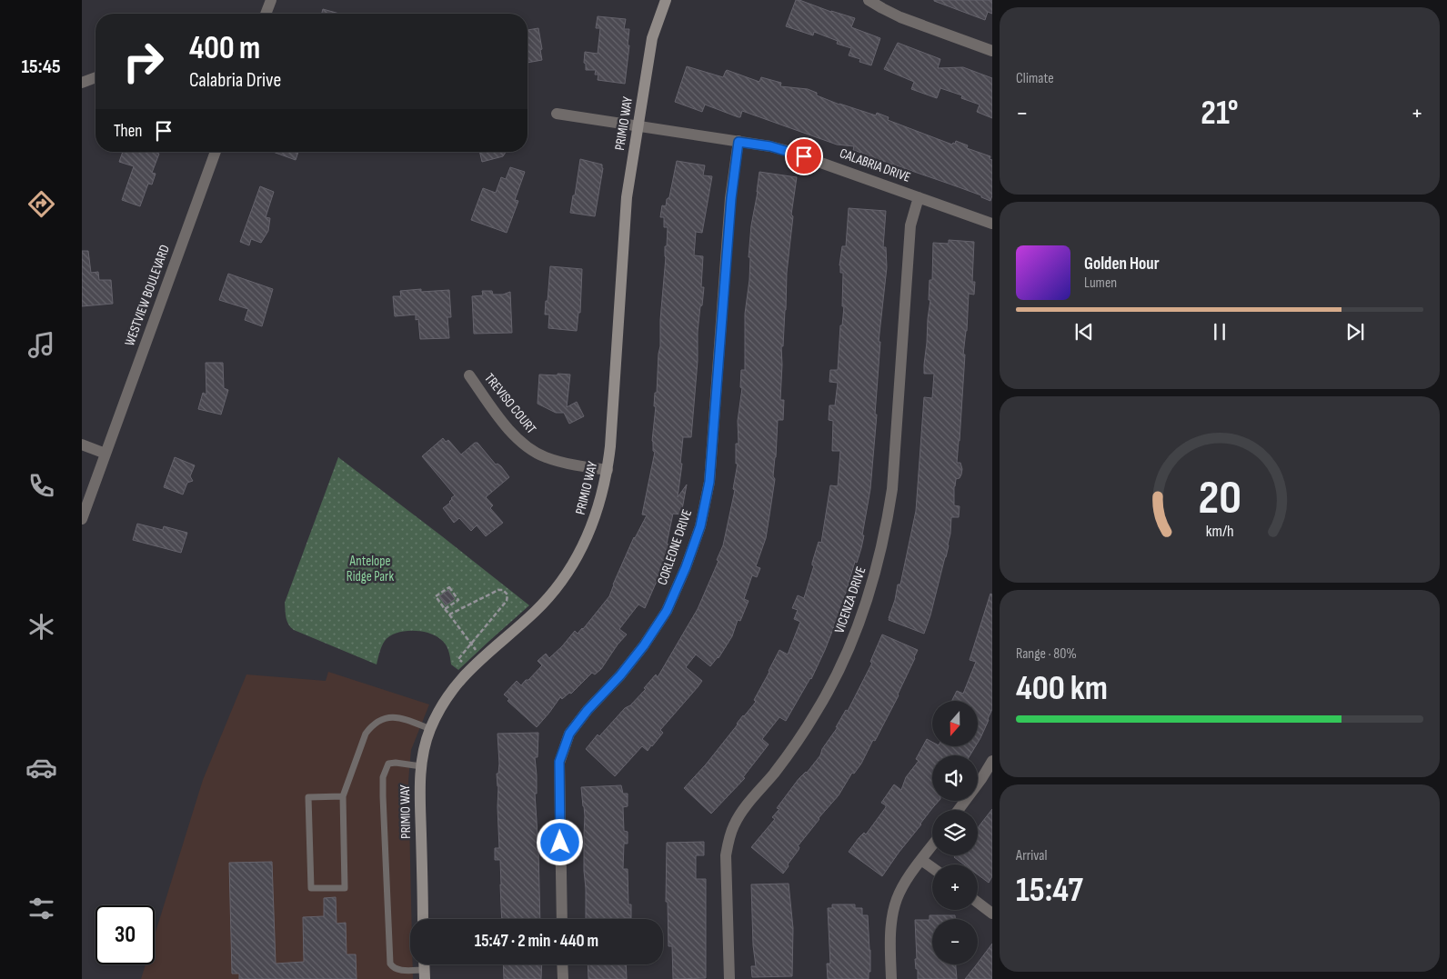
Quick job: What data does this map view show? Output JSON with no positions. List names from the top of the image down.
{
  "streets": {
    "street": [
      "PRIMIO WAY",
      "CALABRIA DRIVE",
      "WESTVIEW BOULEVARD",
      "TREVISO COURT",
      "CORLEONE DRIVE",
      "VICENZA DRIVE"
    ]
  },
  "crossings": [
    ["PRIMIO WAY", "CALABRIA DRIVE"],
    ["PRIMIO WAY", "TREVISO COURT"],
    ["CALABRIA DRIVE", "CORLEONE DRIVE"],
    ["CALABRIA DRIVE", "VICENZA DRIVE"]
  ],
  "parks": ["Antelope Ridge Park"],
  "north": "bottom",
  "page": {
    "tabs": "15:45",
    "tile": [
      "Climate",
      ["Range · 80%", "400 km"],
      ["Arrival", "15:47"]
    ],
    "turn": ["400 m", "Calabria Drive"],
    "heat": ["−", "21°", "+"],
    "then": "Then",
    "song": ["Golden Hour", "Lumen"],
    "map_buttons": ["+", "−"],
    "limit": "30",
    "trip": "15:47 · 2 min · 440 m",
    "gauge": ["20", "km/h"]
  }
}
